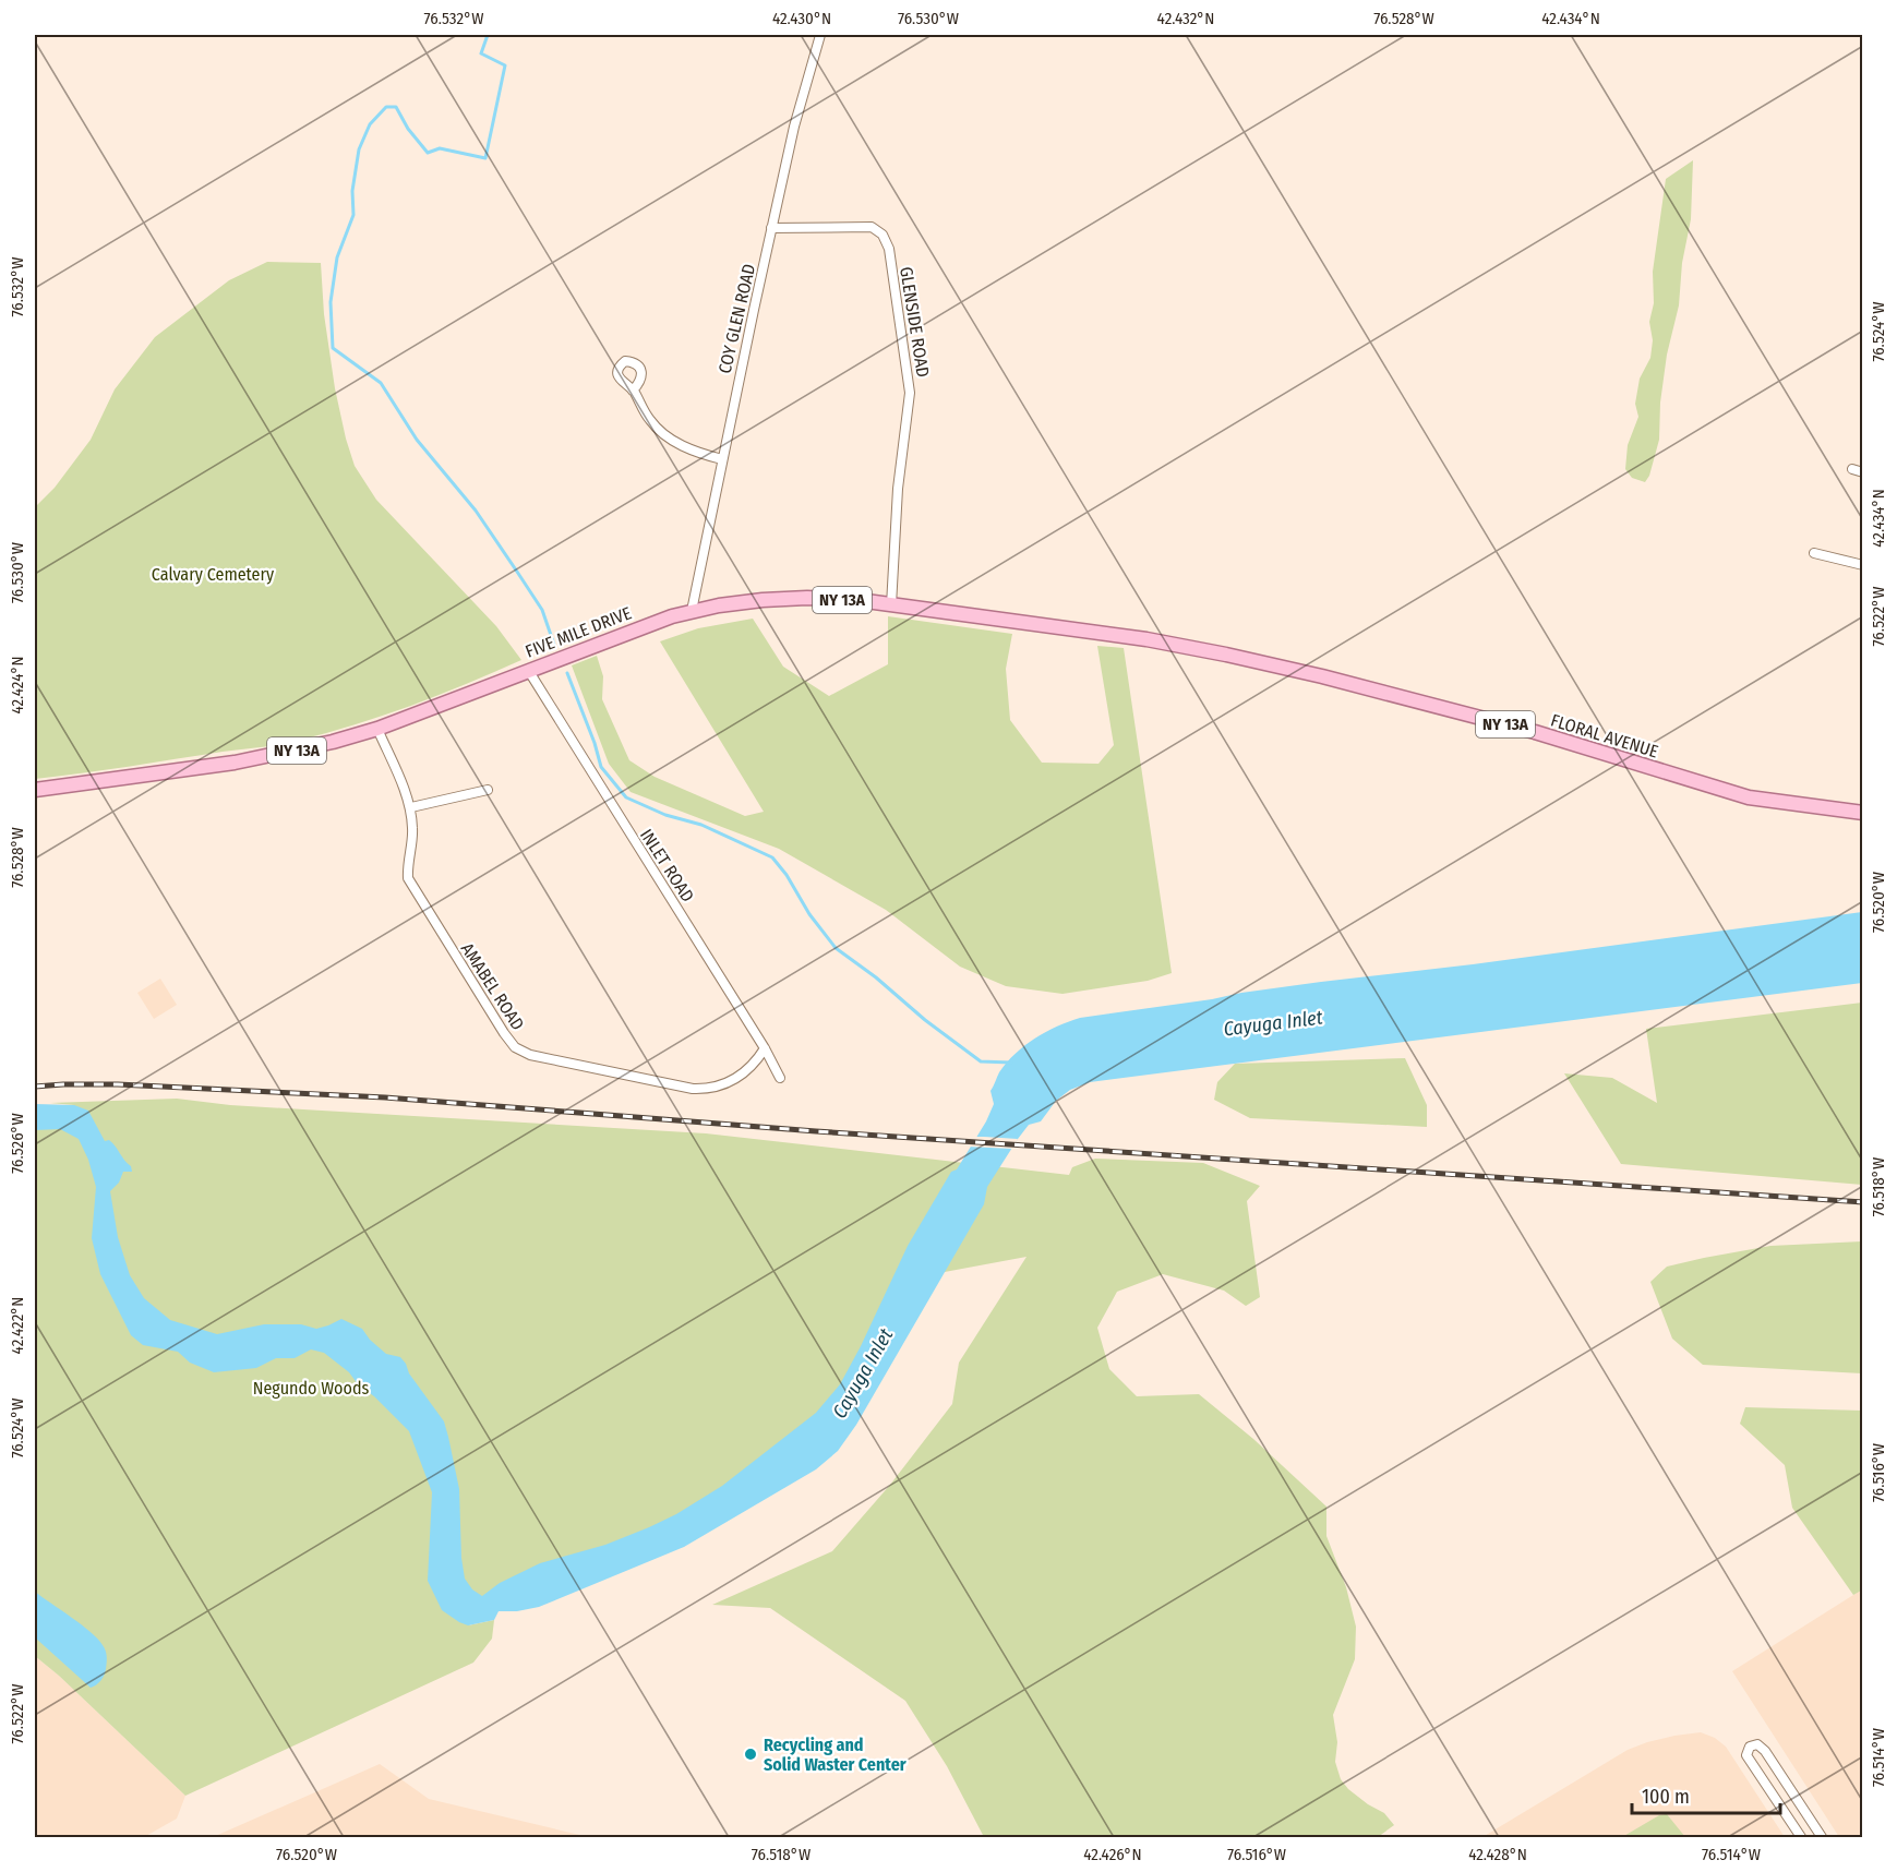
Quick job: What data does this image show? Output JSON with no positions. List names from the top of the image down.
{
  "streets": {
    "main road": ["NY 13A", "FIVE MILE DRIVE", "FLORAL AVENUE"],
    "street": [
      "COY GLEN ROAD",
      "GLENSIDE ROAD",
      "INLET ROAD",
      "AMABEL ROAD"
    ]
  },
  "crossings": [
    ["COY GLEN ROAD", "GLENSIDE ROAD"],
    ["COY GLEN ROAD", "FIVE MILE DRIVE"],
    ["GLENSIDE ROAD", "FIVE MILE DRIVE"],
    ["FIVE MILE DRIVE", "FLORAL AVENUE"],
    ["FIVE MILE DRIVE", "INLET ROAD"],
    ["FIVE MILE DRIVE", "AMABEL ROAD"],
    ["INLET ROAD", "AMABEL ROAD"]
  ],
  "water": ["Cayuga Inlet"],
  "parks": ["Calvary Cemetery", "Negundo Woods"],
  "places": ["Recycling and Solid Waster Center"],
  "scale_bar": "100 m",
  "coordinates": [
    "76.532°W",
    "42.430°N",
    "76.530°W",
    "42.432°N",
    "76.528°W",
    "42.434°N",
    "76.524°W",
    "76.522°W",
    "42.424°N",
    "76.520°W",
    "76.526°W",
    "76.518°W",
    "42.422°N",
    "76.516°W",
    "76.514°W",
    "42.426°N",
    "42.428°N"
  ]
}
